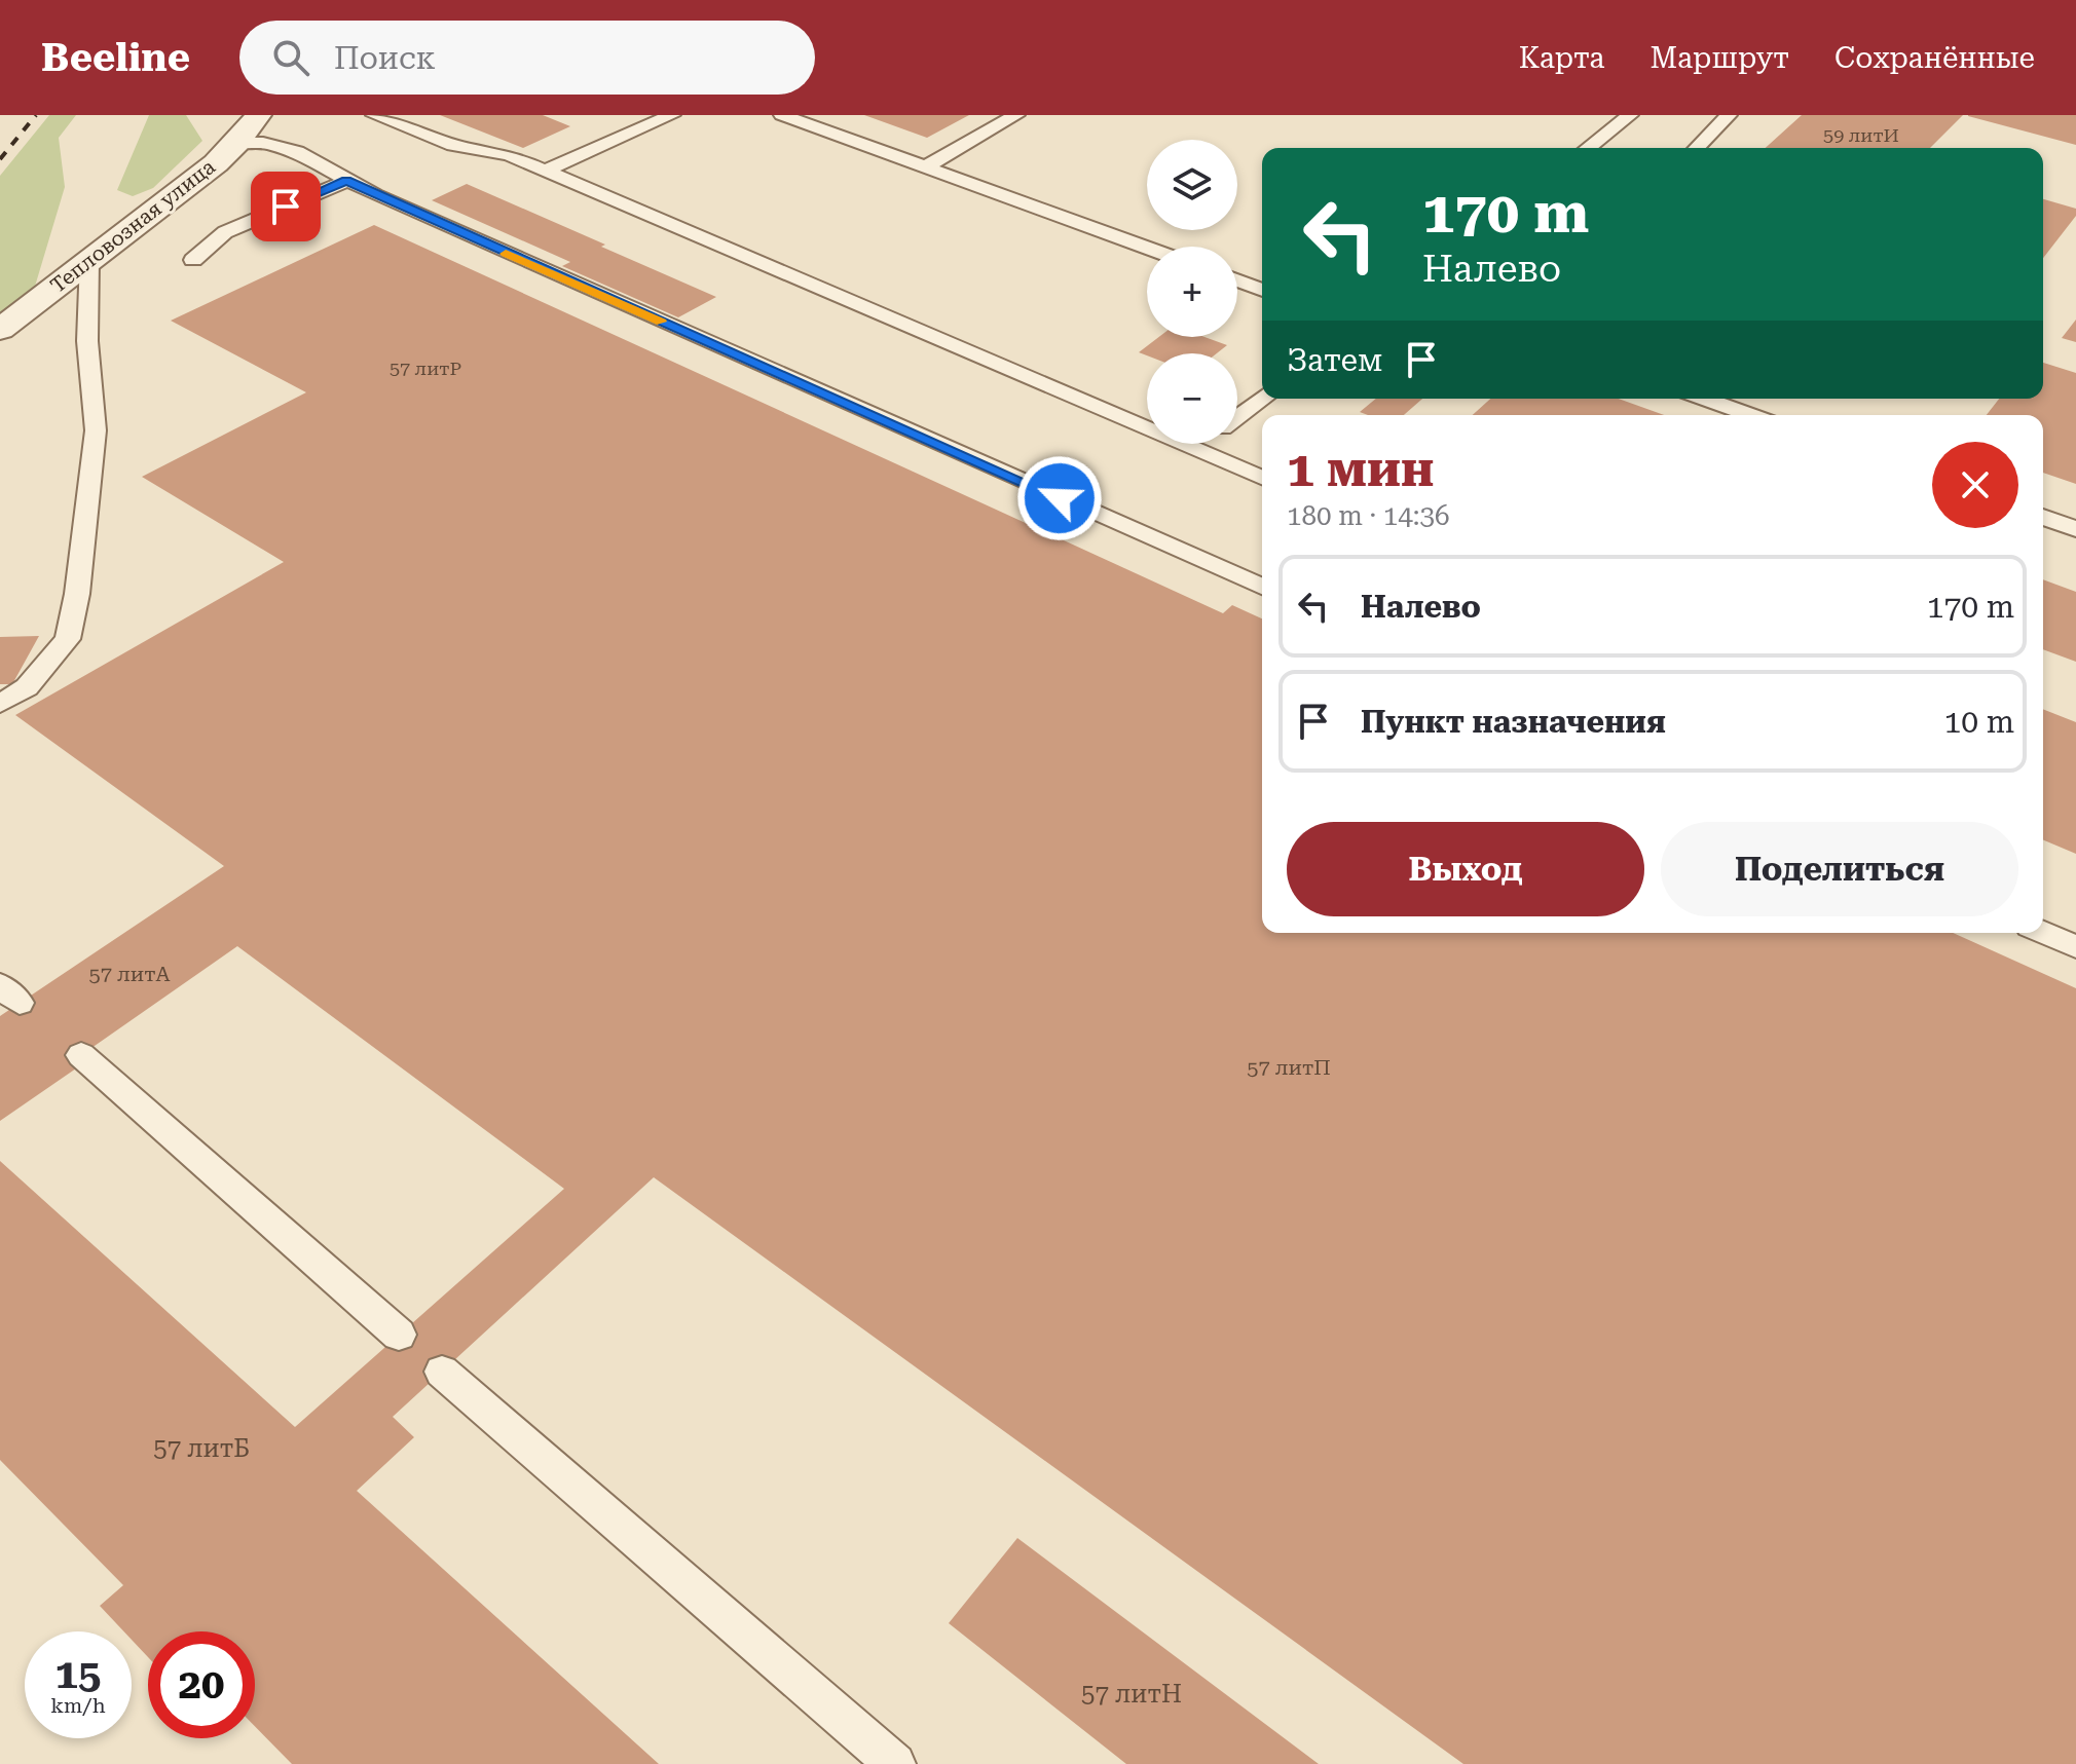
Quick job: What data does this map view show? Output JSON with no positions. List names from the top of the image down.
{
  "streets": {
    "street": ["Тепловозная улица"]
  },
  "house_numbers": [
    "59 литИ",
    "57 литР",
    "57 литА",
    "57 литП",
    "57 литБ",
    "57 литН"
  ],
  "page": {
    "header": "Beeline",
    "search": "Поиск",
    "nav": ["Карта", "Маршрут", "Сохранённые"],
    "map_buttons": ["+", "−"],
    "turn": ["170 m", "Налево"],
    "then": "Затем",
    "heading": ["1 мин", "180 m · 14:36"],
    "list": [
      {
        "name": "Налево",
        "value": "170 m"
      },
      {
        "name": "Пункт назначения",
        "value": "10 m"
      }
    ],
    "buttons": ["Выход", "Поделиться"],
    "speed": "15 km/h",
    "limit": "20"
  }
}
